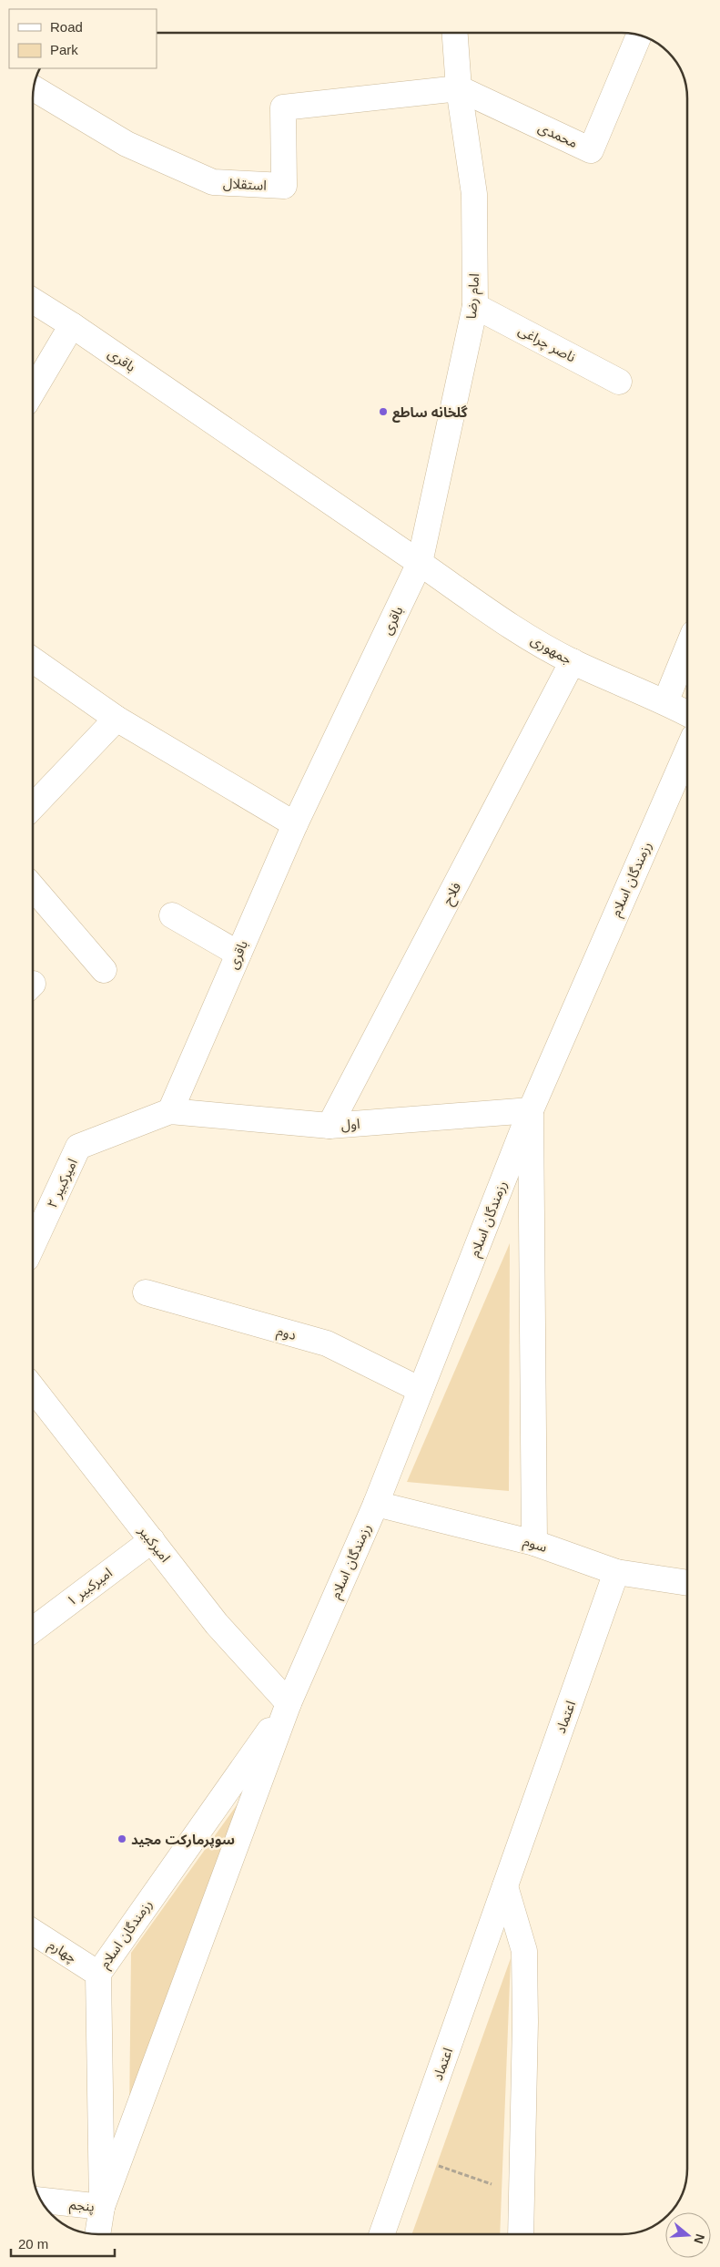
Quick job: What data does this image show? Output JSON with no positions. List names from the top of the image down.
{
  "streets": {
    "street": [
      "محمدی",
      "استقلال",
      "امام رضا",
      "ناصر چراغی",
      "باقری",
      "جمهوری",
      "رزمندگان اسلام",
      "فلاح",
      "اول",
      "امیرکبیر ۲",
      "دوم",
      "امیرکبیر",
      "سوم",
      "امیرکبیر ۱",
      "اعتماد",
      "چهارم",
      "پنجم"
    ]
  },
  "crossings": [
    ["محمدی", "استقلال"],
    ["محمدی", "امام رضا"],
    ["استقلال", "امام رضا"],
    ["امام رضا", "ناصر چراغی"],
    ["امام رضا", "باقری"],
    ["امام رضا", "جمهوری"],
    ["باقری", "جمهوری"],
    ["باقری", "اول"],
    ["باقری", "امیرکبیر ۲"],
    ["جمهوری", "فلاح"],
    ["رزمندگان اسلام", "اول"],
    ["رزمندگان اسلام", "دوم"],
    ["رزمندگان اسلام", "امیرکبیر"],
    ["رزمندگان اسلام", "سوم"],
    ["رزمندگان اسلام", "چهارم"],
    ["رزمندگان اسلام", "پنجم"],
    ["فلاح", "اول"],
    ["اول", "امیرکبیر ۲"],
    ["امیرکبیر", "امیرکبیر ۱"],
    ["سوم", "اعتماد"]
  ],
  "places": ["گلخانه ساطع", "سوپرمارکت مجید"],
  "legend": ["Road", "Park"],
  "scale_bar": "20 m",
  "north": "right"
}
